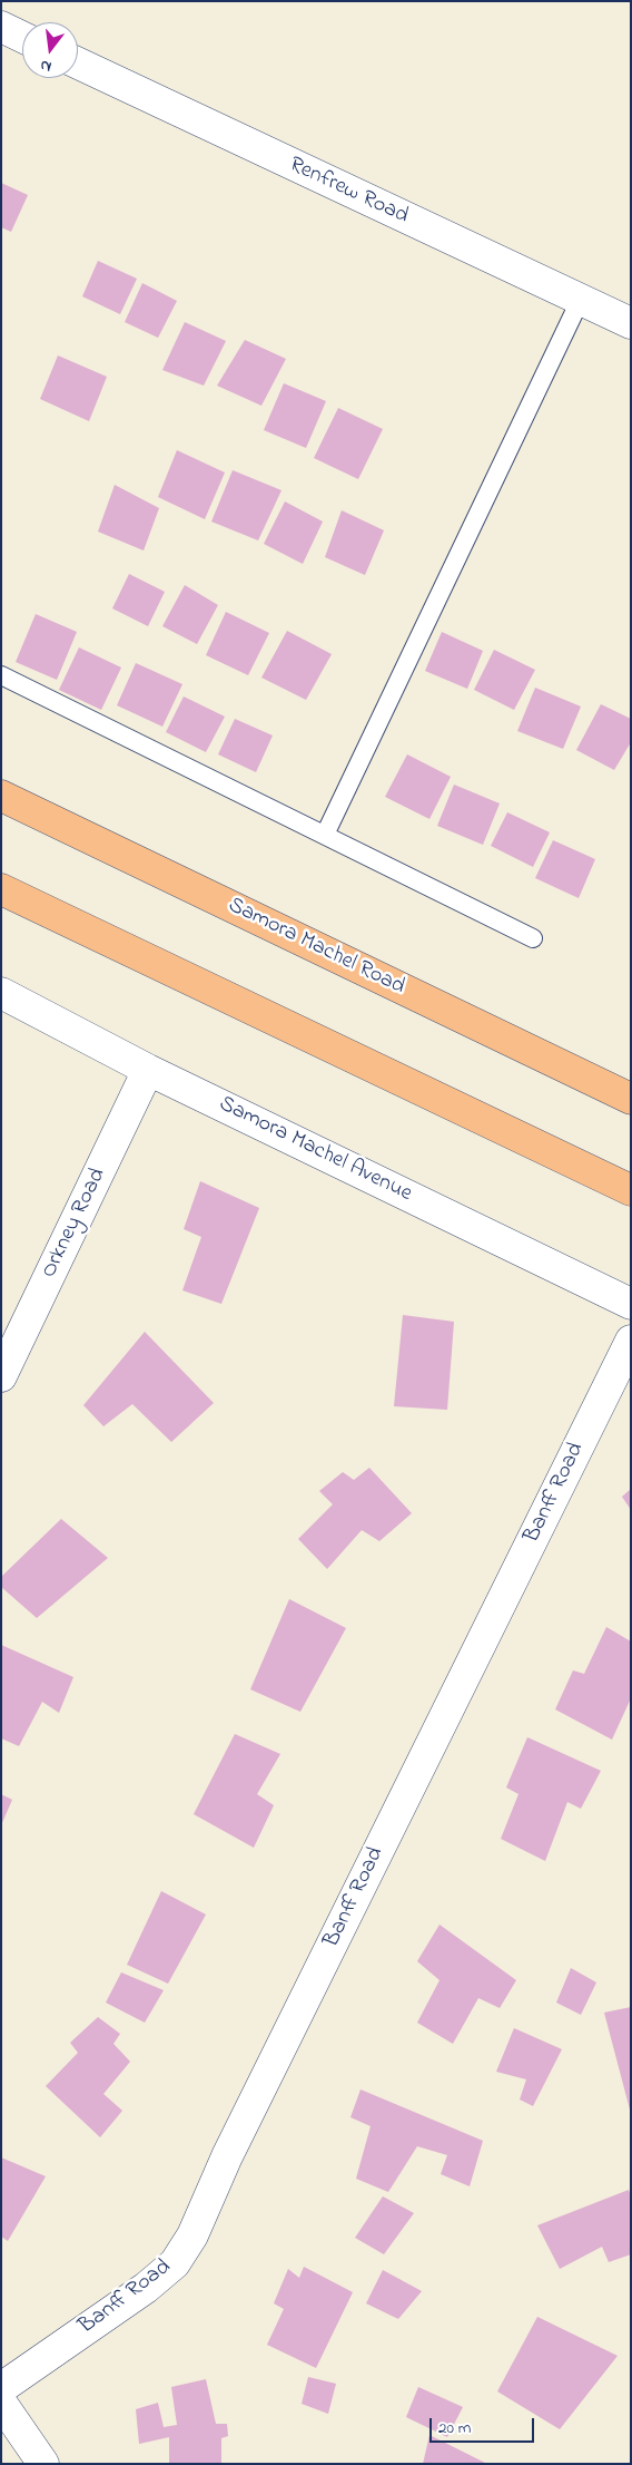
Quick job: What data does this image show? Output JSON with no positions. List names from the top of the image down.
{
  "streets": {
    "highway": ["Samora Machel Road"],
    "street": [
      "Renfrew Road",
      "Samora Machel Avenue",
      "Orkney Road",
      "Banff Road"
    ]
  },
  "crossings": [
    ["Samora Machel Avenue", "Orkney Road"]
  ],
  "scale_bar": "20 m",
  "north": "bottom"
}
